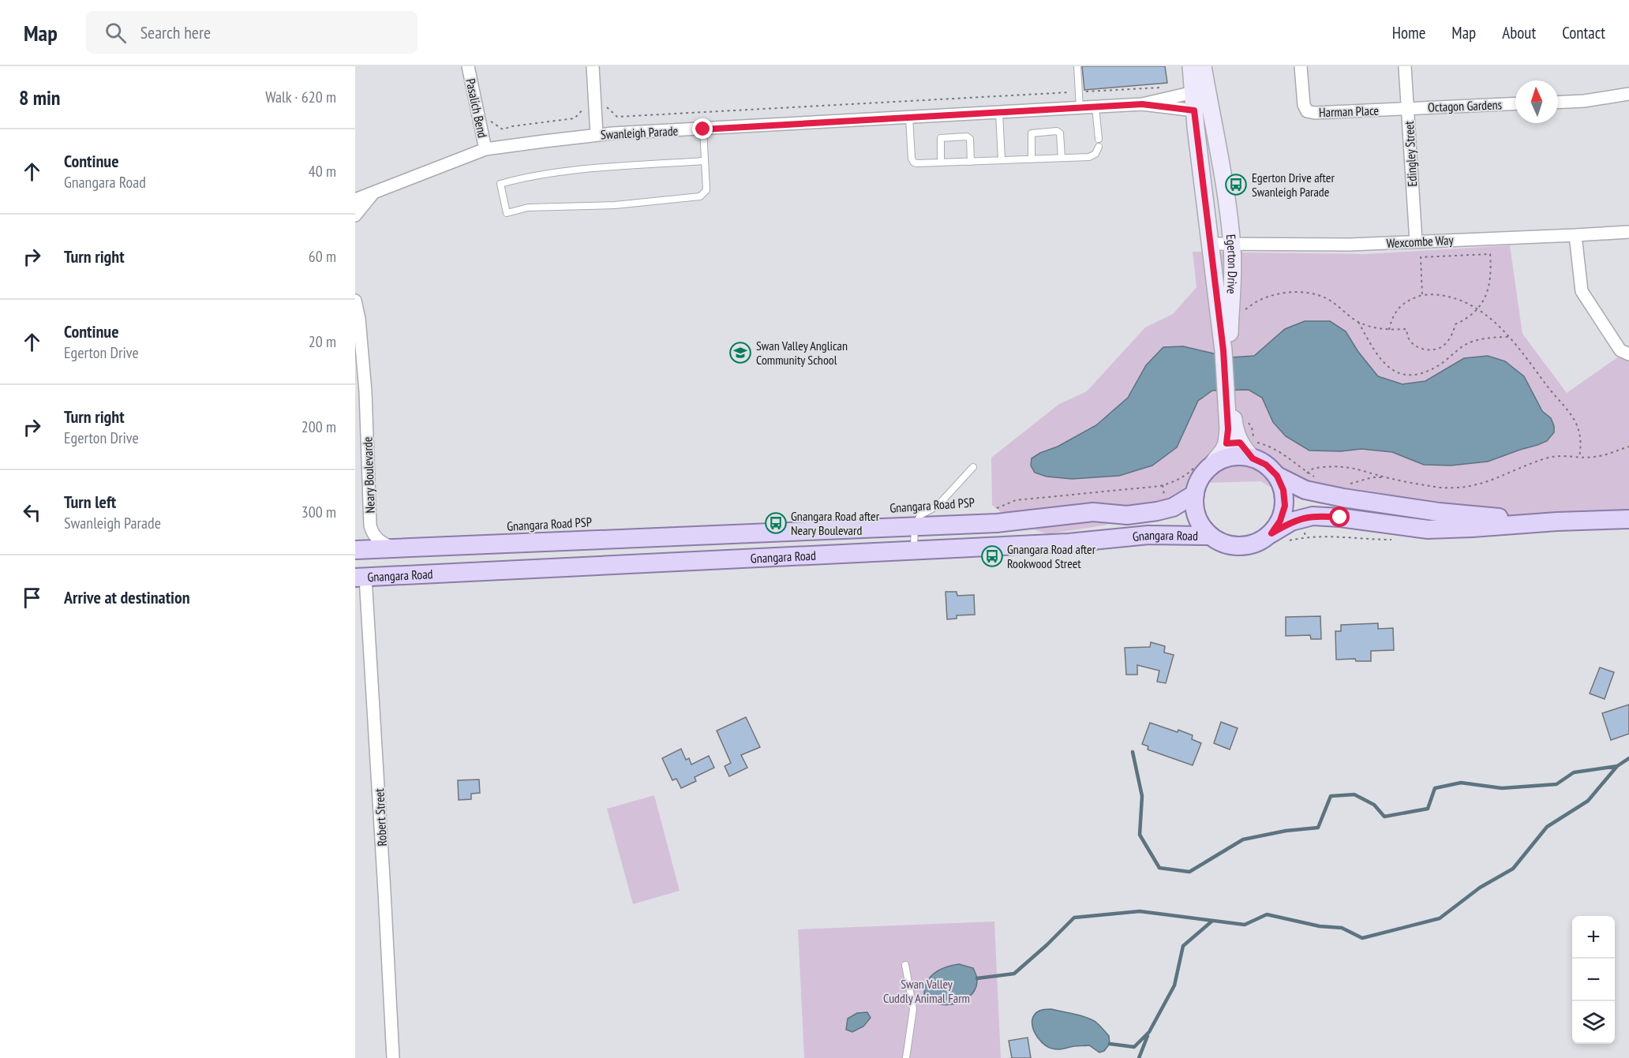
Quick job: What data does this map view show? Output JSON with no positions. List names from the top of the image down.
{
  "streets": {
    "main road": ["Gnangara Road"],
    "street": [
      "Octagon Gardens",
      "Pasalich Bend",
      "Harman Place",
      "Swanleigh Parade",
      "Edingley Street",
      "Wexcombe Way",
      "Egerton Drive",
      "Neary Boulevarde",
      "Robert Street"
    ],
    "path": ["Gnangara Road PSP"]
  },
  "crossings": [
    ["Octagon Gardens", "Harman Place"],
    ["Octagon Gardens", "Edingley Street"],
    ["Pasalich Bend", "Swanleigh Parade"],
    ["Harman Place", "Edingley Street"],
    ["Swanleigh Parade", "Egerton Drive"],
    ["Edingley Street", "Wexcombe Way"],
    ["Wexcombe Way", "Egerton Drive"],
    ["Egerton Drive", "Gnangara Road PSP"],
    ["Egerton Drive", "Gnangara Road"],
    ["Neary Boulevarde", "Gnangara Road"],
    ["Gnangara Road PSP", "Gnangara Road"],
    ["Gnangara Road", "Robert Street"]
  ],
  "parks": ["Swan Valley Cuddly Animal Farm"],
  "places": {
    "bus stop": ["Egerton Drive after Swanleigh Parade", "Gnangara Road after Neary Boulevard", "Gnangara Road after Rookwood Street"],
    "school or university": ["Swan Valley Anglican Community School"]
  },
  "north": "top",
  "page": {
    "header": "Map",
    "search": "Search here",
    "nav": [
      "Home",
      "Map",
      "About",
      "Contact"
    ],
    "heading": ["8 min", "Walk · 620 m"],
    "list": [
      ["Continue", "Gnangara Road", "40 m"],
      ["Turn right", "60 m"],
      ["Continue", "Egerton Drive", "20 m"],
      ["Turn right", "Egerton Drive", "200 m"],
      ["Turn left", "Swanleigh Parade", "300 m"],
      "Arrive at destination"
    ],
    "map_buttons": ["+", "−"]
  }
}
